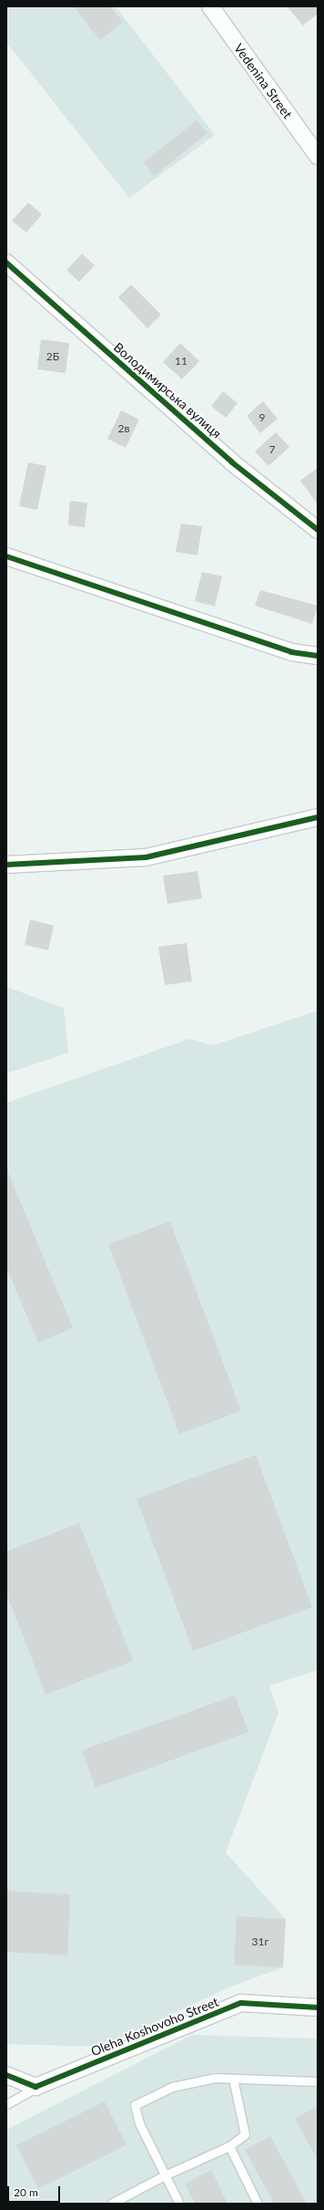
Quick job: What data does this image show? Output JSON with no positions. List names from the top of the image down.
{
  "streets": {
    "street": ["Vedenina Street", "Володимирська вулиця", "Oleha Koshovoho Street"]
  },
  "house_numbers": [
    "2Б",
    "11",
    "9",
    "2в",
    "7",
    "31г"
  ],
  "scale_bar": "20 m"
}
